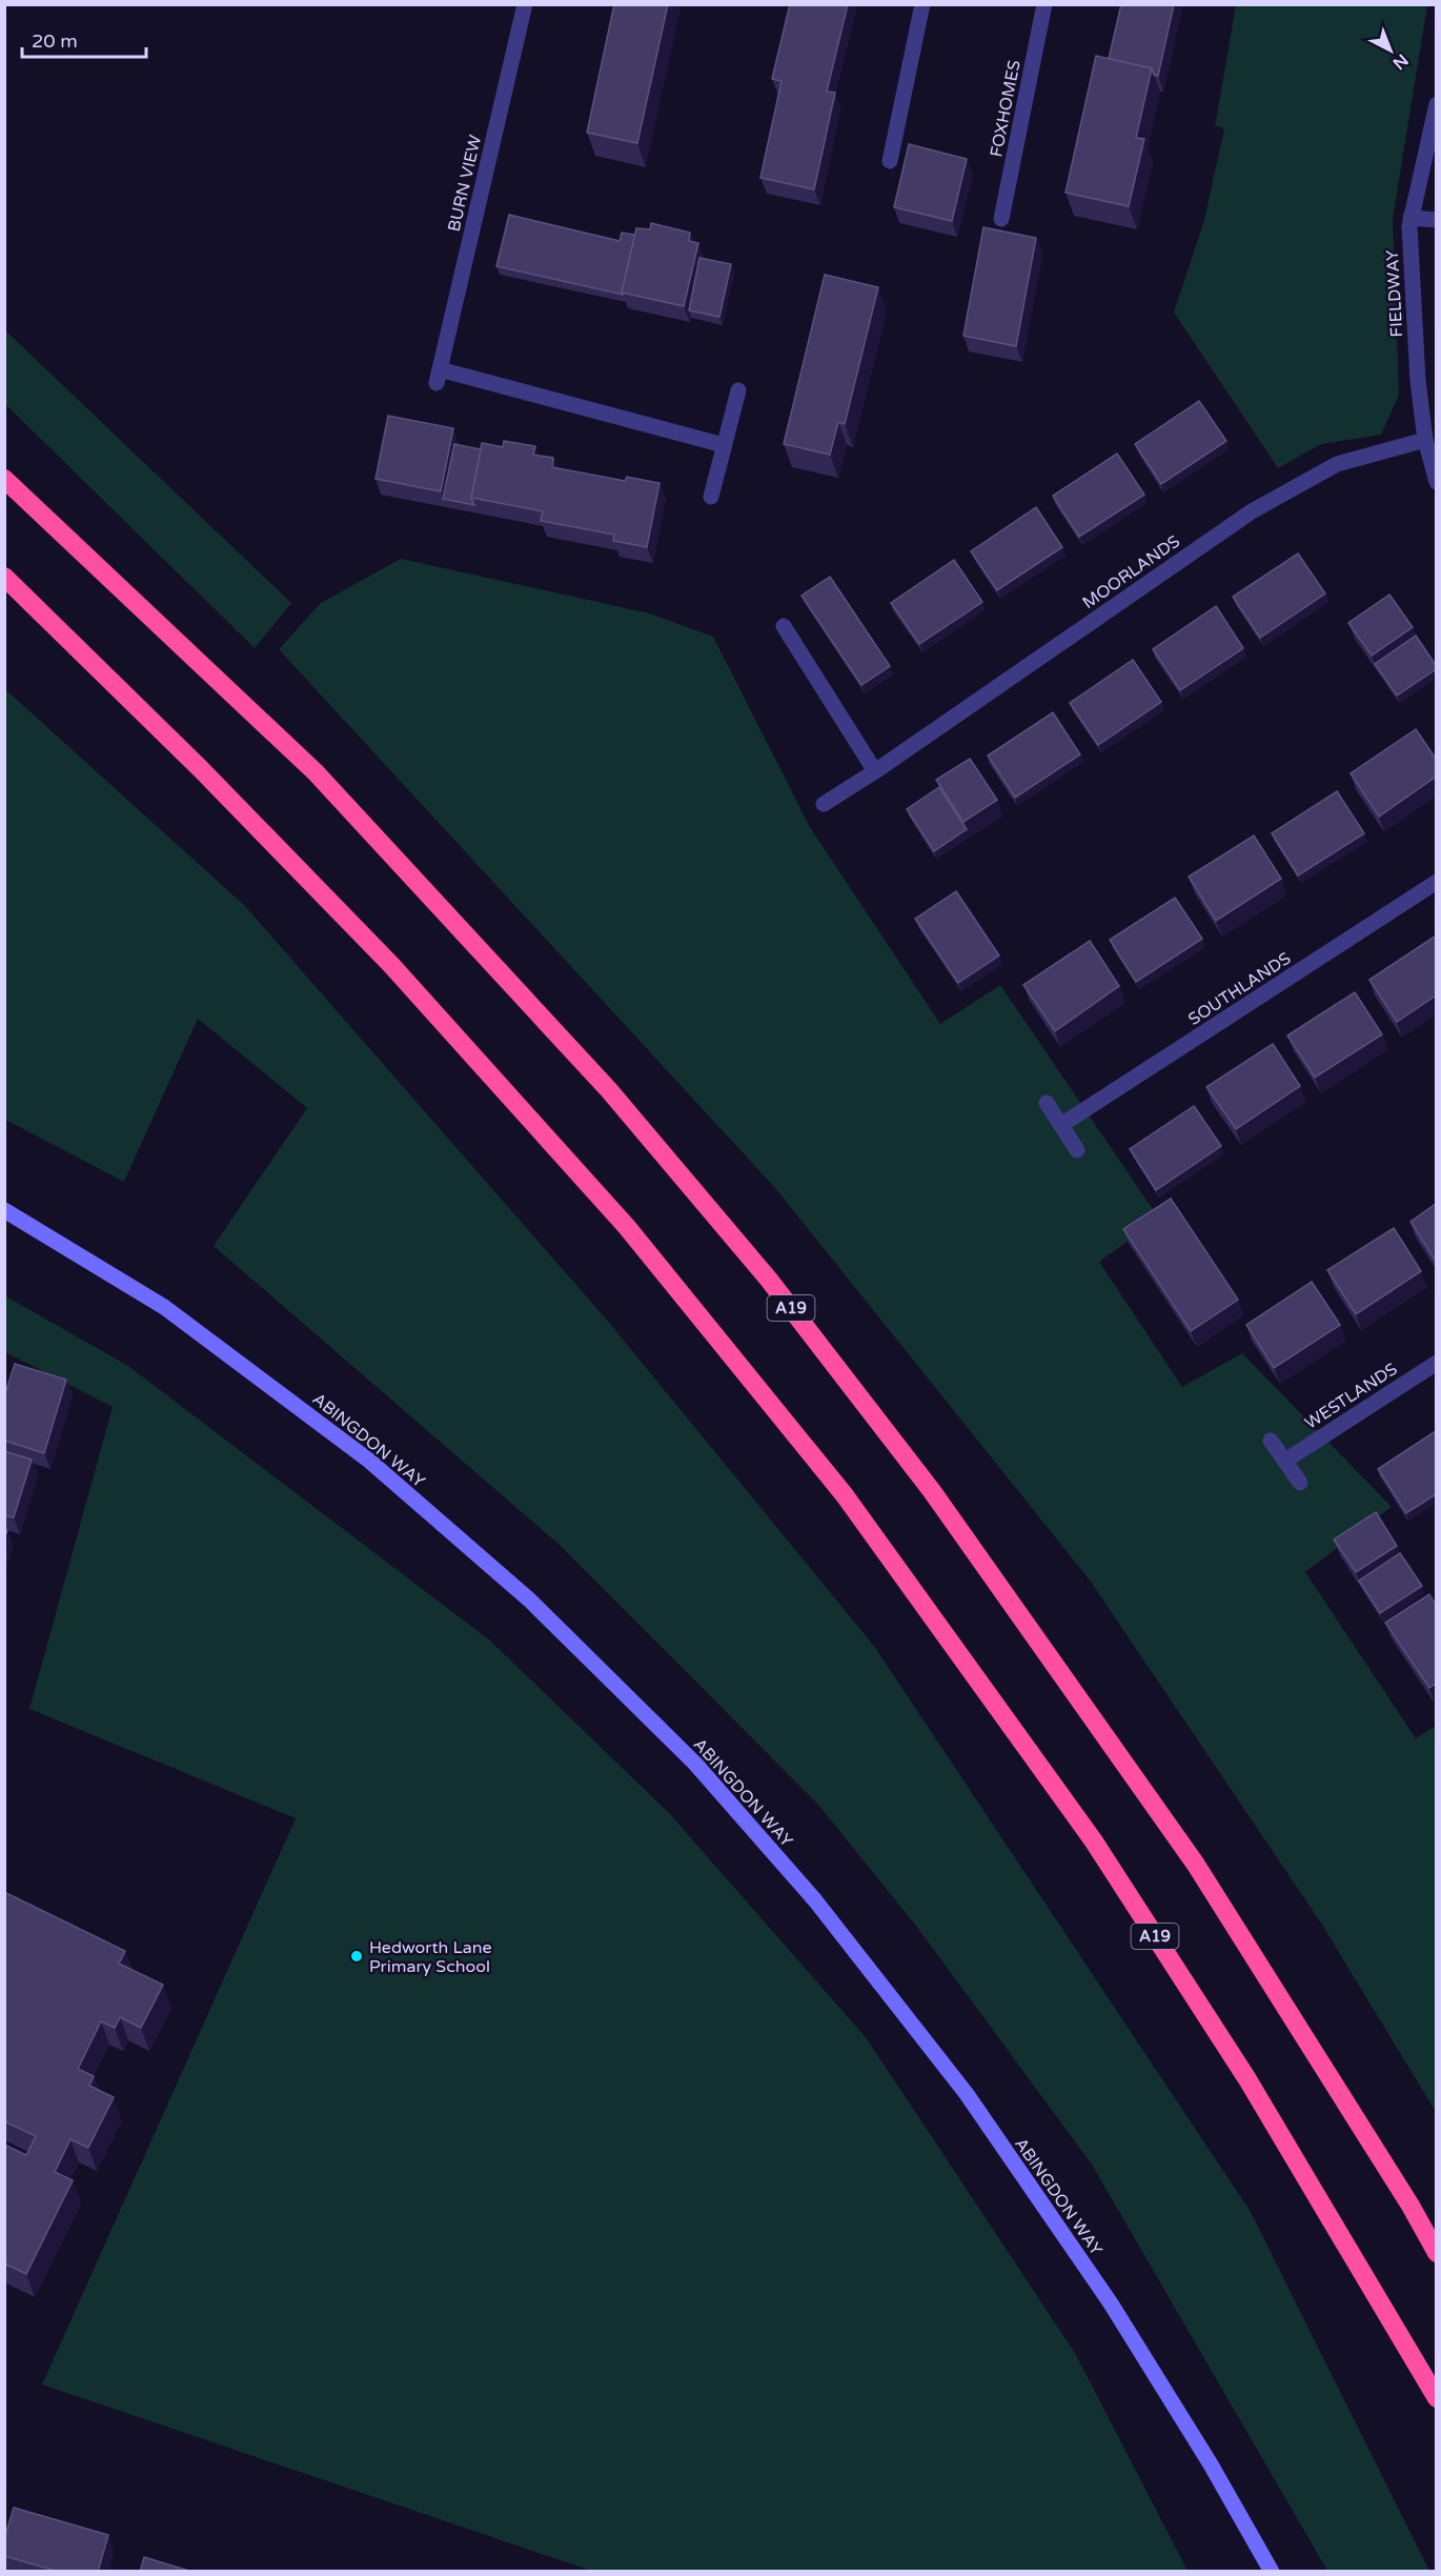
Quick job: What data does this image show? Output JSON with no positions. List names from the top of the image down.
{
  "streets": {
    "highway": ["A19"],
    "street": [
      "FOXHOMES",
      "BURN VIEW",
      "FIELDWAY",
      "MOORLANDS",
      "SOUTHLANDS",
      "WESTLANDS",
      "ABINGDON WAY"
    ]
  },
  "crossings": [
    ["FIELDWAY", "MOORLANDS"]
  ],
  "places": ["Hedworth Lane Primary School"],
  "scale_bar": "20 m",
  "north": "bottom right"
}
